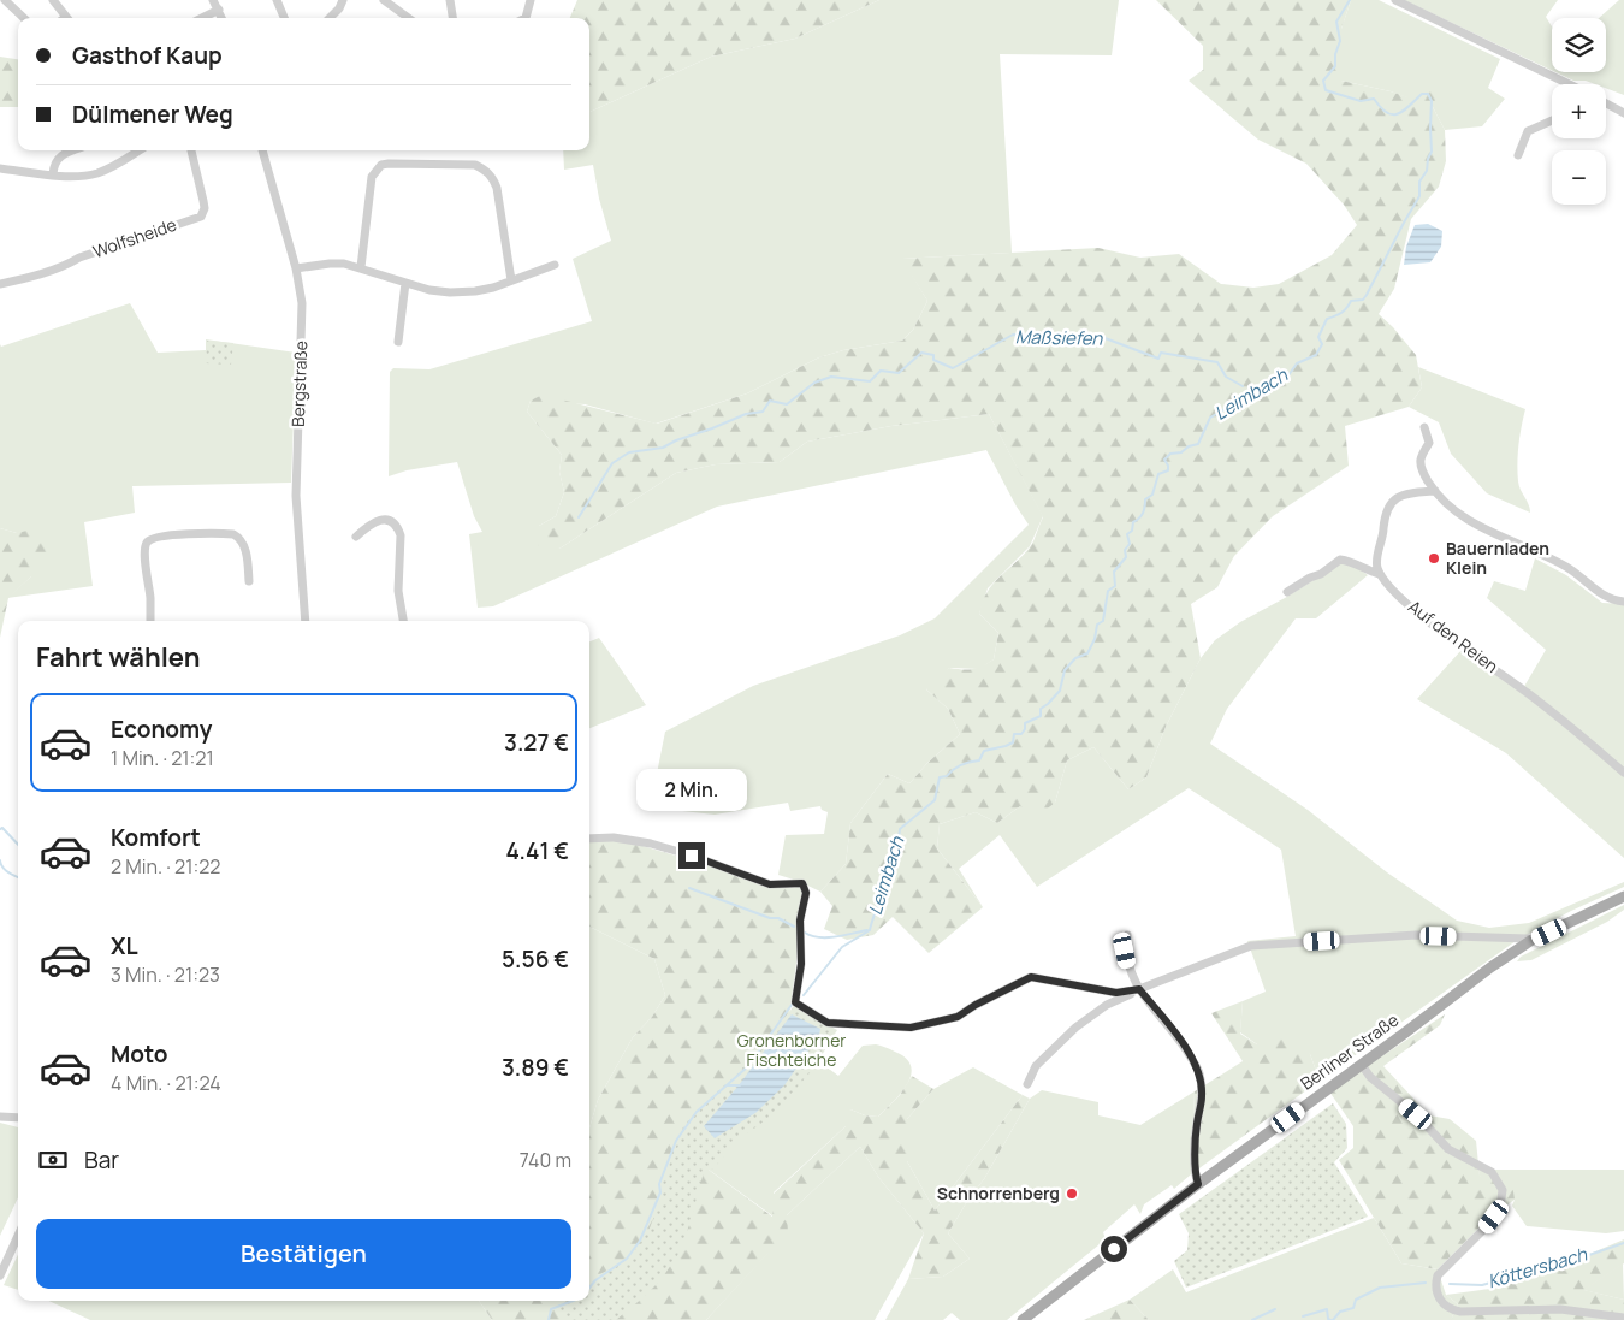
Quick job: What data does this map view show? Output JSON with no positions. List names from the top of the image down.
{
  "streets": {
    "main road": ["Berliner Straße"],
    "street": ["Wolfsheide", "Bergstraße", "Auf den Reien"]
  },
  "water": ["Maßsiefen", "Leimbach", "Köttersbach"],
  "parks": ["Gronenborner Fischteiche"],
  "places": ["Bauernladen Klein", "Schnorrenberg"],
  "page": {
    "map_buttons": ["+", "−"],
    "banner": ["Gasthof Kaup", "Dülmener Weg"],
    "heading": "Fahrt wählen",
    "list": [
      {
        "name": "Economy",
        "note": "1 Min. · 21:21",
        "value": "3.27 €"
      },
      {
        "name": "Komfort",
        "note": "2 Min. · 21:22",
        "value": "4.41 €"
      },
      {
        "name": "XL",
        "note": "3 Min. · 21:23",
        "value": "5.56 €"
      },
      {
        "name": "Moto",
        "note": "4 Min. · 21:24",
        "value": "3.89 €"
      }
    ],
    "bubble": "2 Min.",
    "pay": ["Bar", "740 m"],
    "buttons": "Bestätigen"
  }
}
